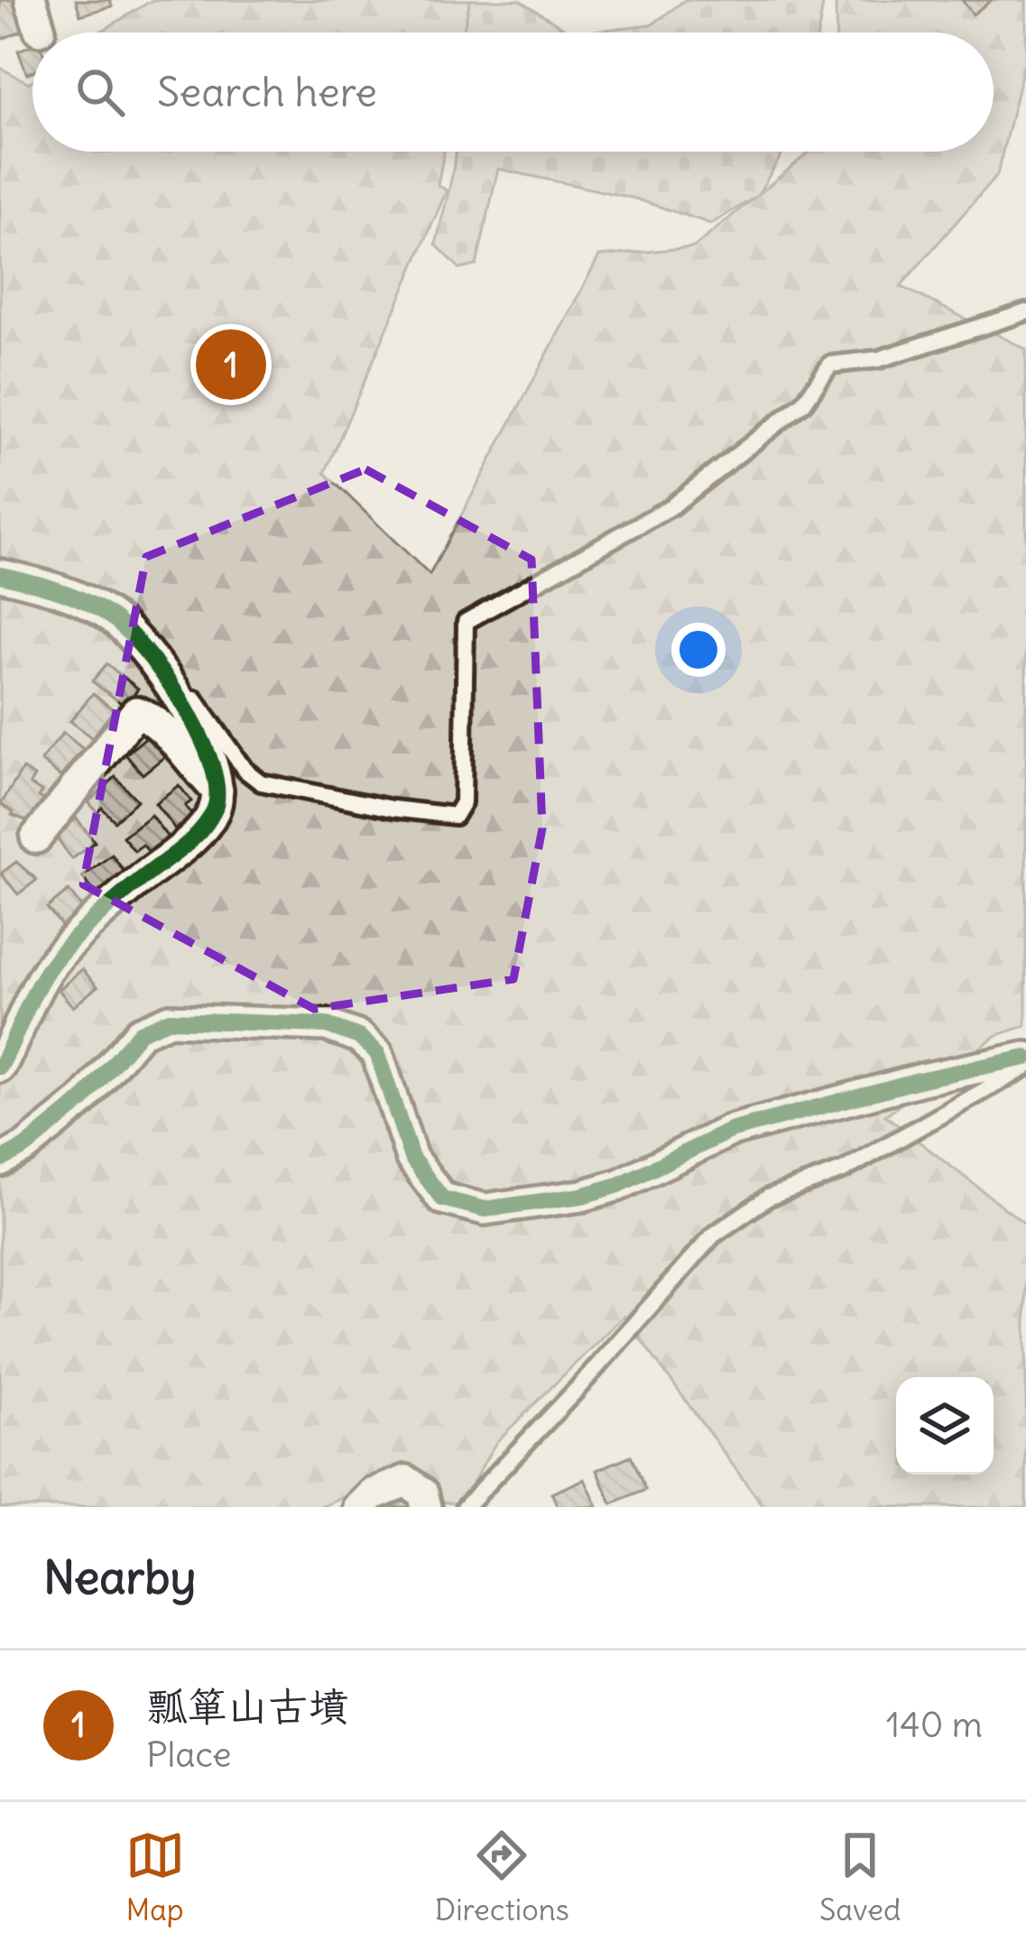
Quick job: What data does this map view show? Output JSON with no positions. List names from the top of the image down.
{
  "page": {
    "search": "Search here",
    "pins": "1",
    "heading": "Nearby",
    "list": [
      {
        "mark": "1",
        "name": "瓢箪山古墳",
        "note": "Place",
        "value": "140 m"
      }
    ],
    "nav": ["Map", "Directions", "Saved"]
  }
}
